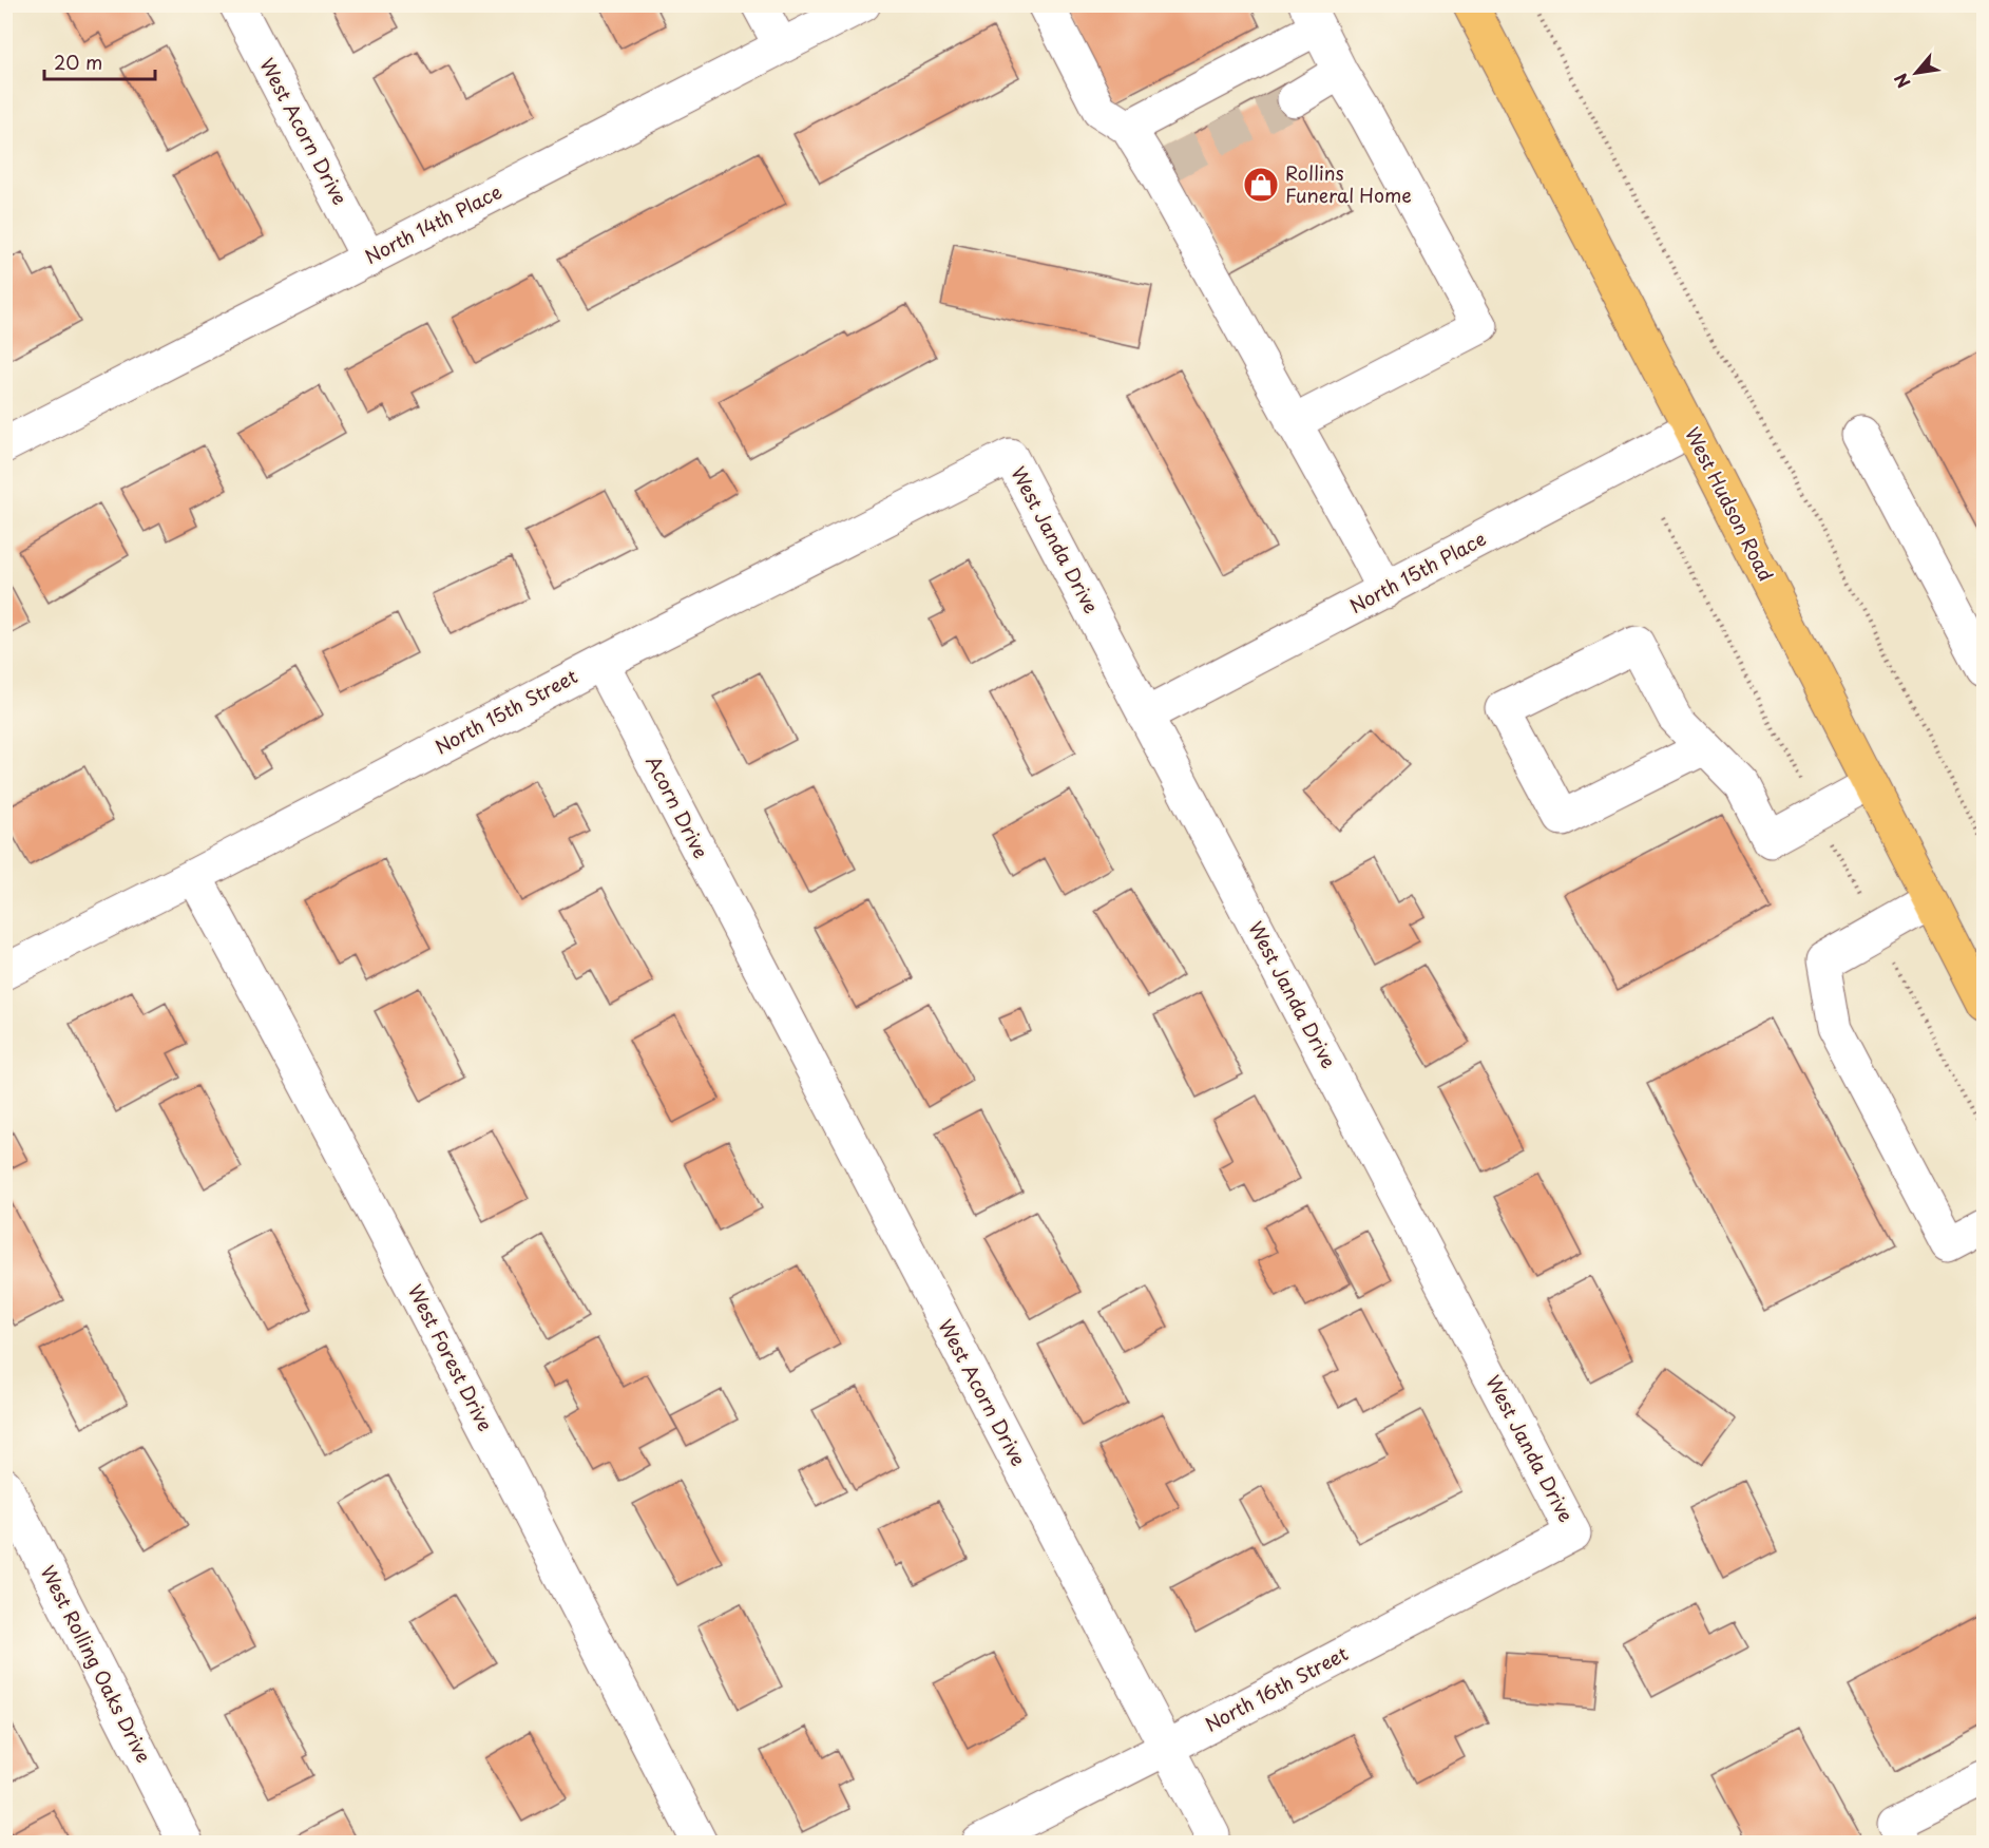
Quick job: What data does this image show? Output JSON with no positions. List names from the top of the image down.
{
  "streets": {
    "highway": ["West Hudson Road"],
    "street": [
      "West Acorn Drive",
      "North 14th Place",
      "West Janda Drive",
      "North 15th Place",
      "North 15th Street",
      "Acorn Drive",
      "West Forest Drive",
      "West Rolling Oaks Drive",
      "North 16th Street"
    ]
  },
  "crossings": [
    ["West Acorn Drive", "North 14th Place"],
    ["West Acorn Drive", "Acorn Drive"],
    ["West Acorn Drive", "North 16th Street"],
    ["West Hudson Road", "North 15th Place"],
    ["West Janda Drive", "North 15th Place"],
    ["West Janda Drive", "North 15th Street"],
    ["West Janda Drive", "North 16th Street"],
    ["North 15th Street", "Acorn Drive"],
    ["North 15th Street", "West Forest Drive"]
  ],
  "places": {
    "shop": ["Rollins Funeral Home"]
  },
  "scale_bar": "20 m",
  "north": "bottom left"
}
